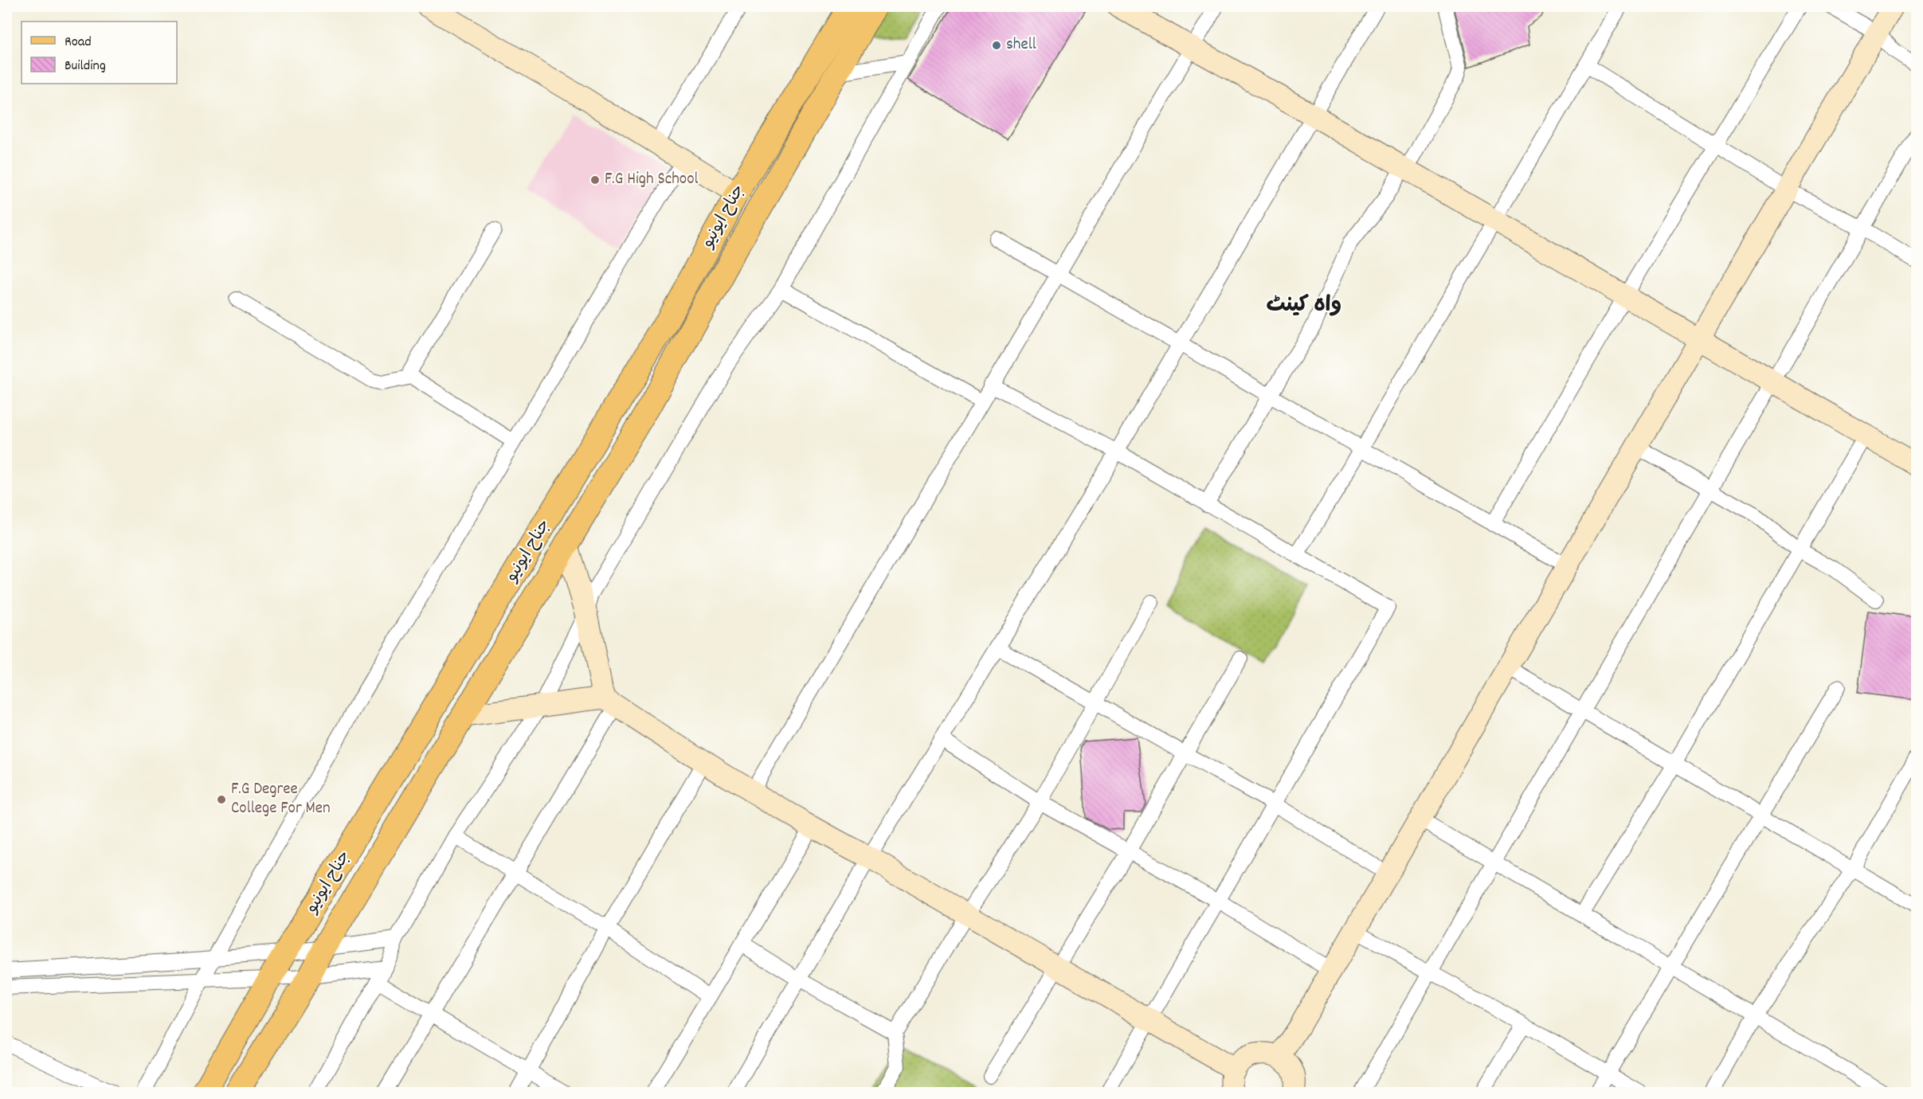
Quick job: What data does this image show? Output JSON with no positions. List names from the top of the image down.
{
  "streets": {
    "main road": ["جناح ایونیو"]
  },
  "districts": ["واہ کینٹ"],
  "places": ["shell", "F.G High School", "F.G Degree College For Men"],
  "legend": ["Road", "Building"]
}
